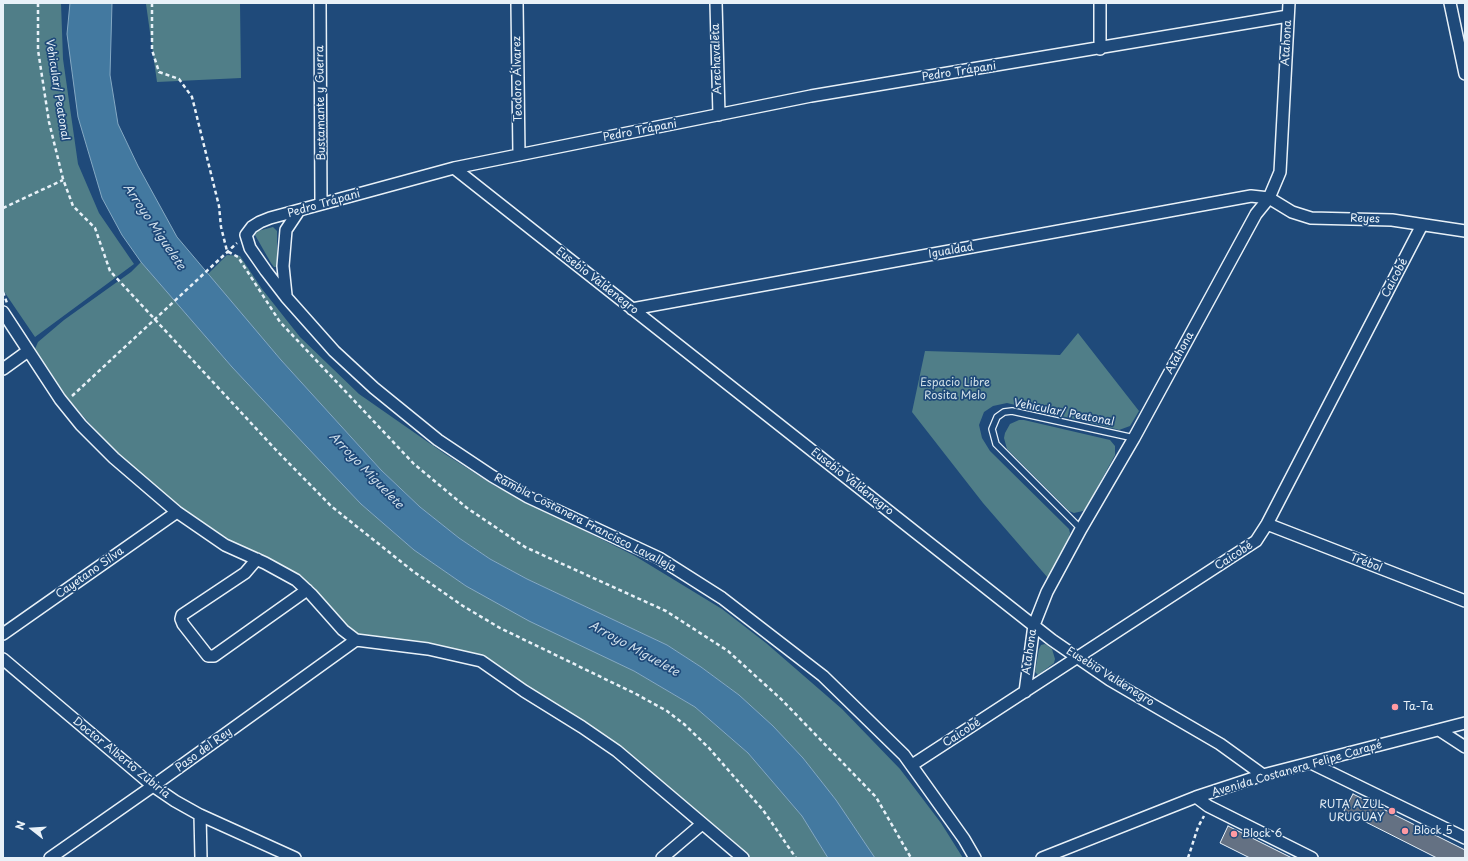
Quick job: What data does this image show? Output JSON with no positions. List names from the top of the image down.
{
  "streets": {
    "street": [
      "Atahona",
      "Arechavaleta",
      "Pedro Trápani",
      "Teodoro Álvarez",
      "Bustamante y Guerra",
      "Reyes",
      "Igualdad",
      "Caicobé",
      "Eusebio Valdenegro",
      "Rambla Costanera Francisco Lavalleja",
      "Trébol",
      "Cayetano Silva",
      "Paso del Rey",
      "Doctor Alberto Zubiría",
      "Avenida Costanera Felipe Carapé"
    ],
    "lane": ["Vehicular/ Peatonal"]
  },
  "crossings": [
    ["Atahona", "Pedro Trápani"],
    ["Atahona", "Vehicular/ Peatonal"],
    ["Atahona", "Reyes"],
    ["Atahona", "Igualdad"],
    ["Atahona", "Caicobé"],
    ["Atahona", "Eusebio Valdenegro"],
    ["Arechavaleta", "Pedro Trápani"],
    ["Pedro Trápani", "Teodoro Álvarez"],
    ["Pedro Trápani", "Bustamante y Guerra"],
    ["Pedro Trápani", "Eusebio Valdenegro"],
    ["Pedro Trápani", "Rambla Costanera Francisco Lavalleja"],
    ["Reyes", "Igualdad"],
    ["Reyes", "Caicobé"],
    ["Igualdad", "Eusebio Valdenegro"],
    ["Caicobé", "Eusebio Valdenegro"],
    ["Caicobé", "Rambla Costanera Francisco Lavalleja"],
    ["Caicobé", "Trébol"],
    ["Eusebio Valdenegro", "Avenida Costanera Felipe Carapé"],
    ["Paso del Rey", "Doctor Alberto Zubiría"]
  ],
  "water": ["Arroyo Miguelete"],
  "parks": ["Espacio Libre Rosita Melo"],
  "places": [
    "Ta-Ta",
    "RUTA AZUL URUGUAY",
    "Block 5",
    "Block 6"
  ],
  "north": "left"
}
